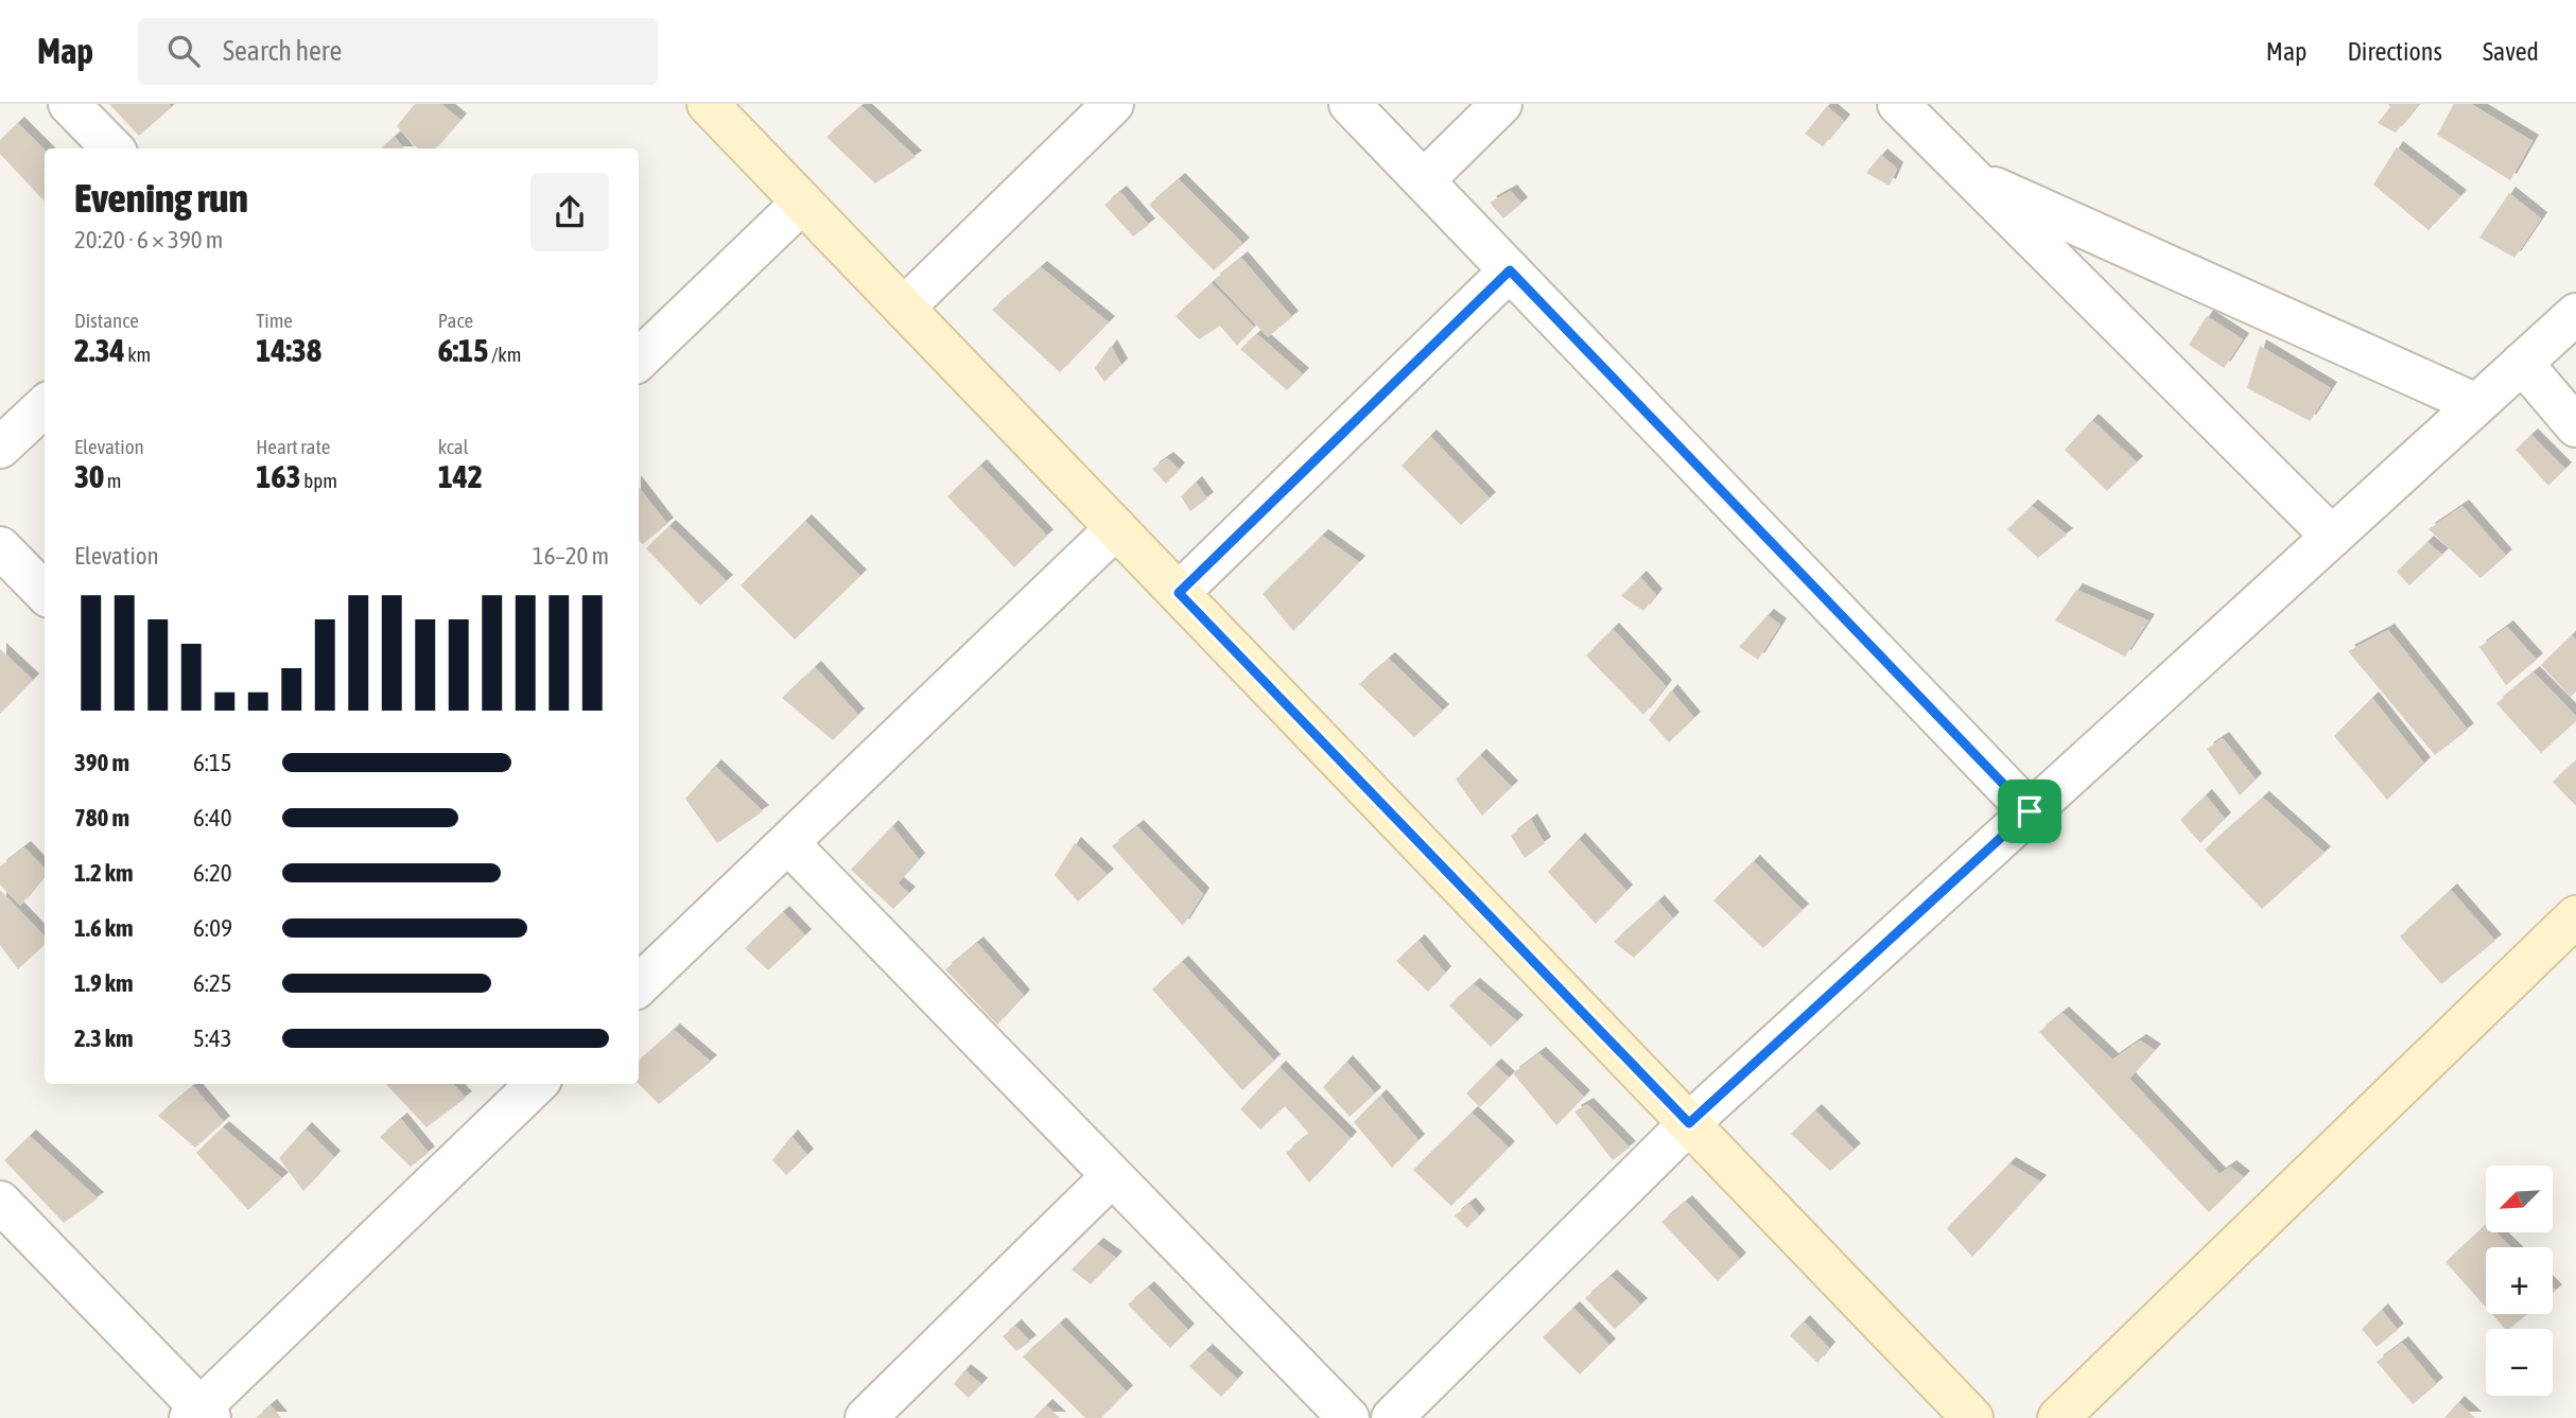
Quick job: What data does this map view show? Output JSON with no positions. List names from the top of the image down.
{
  "north": "bottom left",
  "page": {
    "header": "Map",
    "search": "Search here",
    "nav": ["Map", "Directions", "Saved"],
    "heading": ["Evening run", "20:20 · 6 × 390 m"],
    "stats": [
      ["Distance", "2.34 km"],
      ["Time", "14:38"],
      ["Pace", "6:15 /km"],
      ["Elevation", "30 m"],
      ["Heart rate", "163 bpm"],
      ["kcal", "142"]
    ],
    "chart": ["Elevation", "16–20 m"],
    "list": [
      {
        "name": "390 m",
        "note": "6:15"
      },
      {
        "name": "780 m",
        "note": "6:40"
      },
      {
        "name": "1.2 km",
        "note": "6:20"
      },
      {
        "name": "1.6 km",
        "note": "6:09"
      },
      {
        "name": "1.9 km",
        "note": "6:25"
      },
      {
        "name": "2.3 km",
        "note": "5:43"
      }
    ],
    "map_buttons": ["+", "−"]
  }
}
